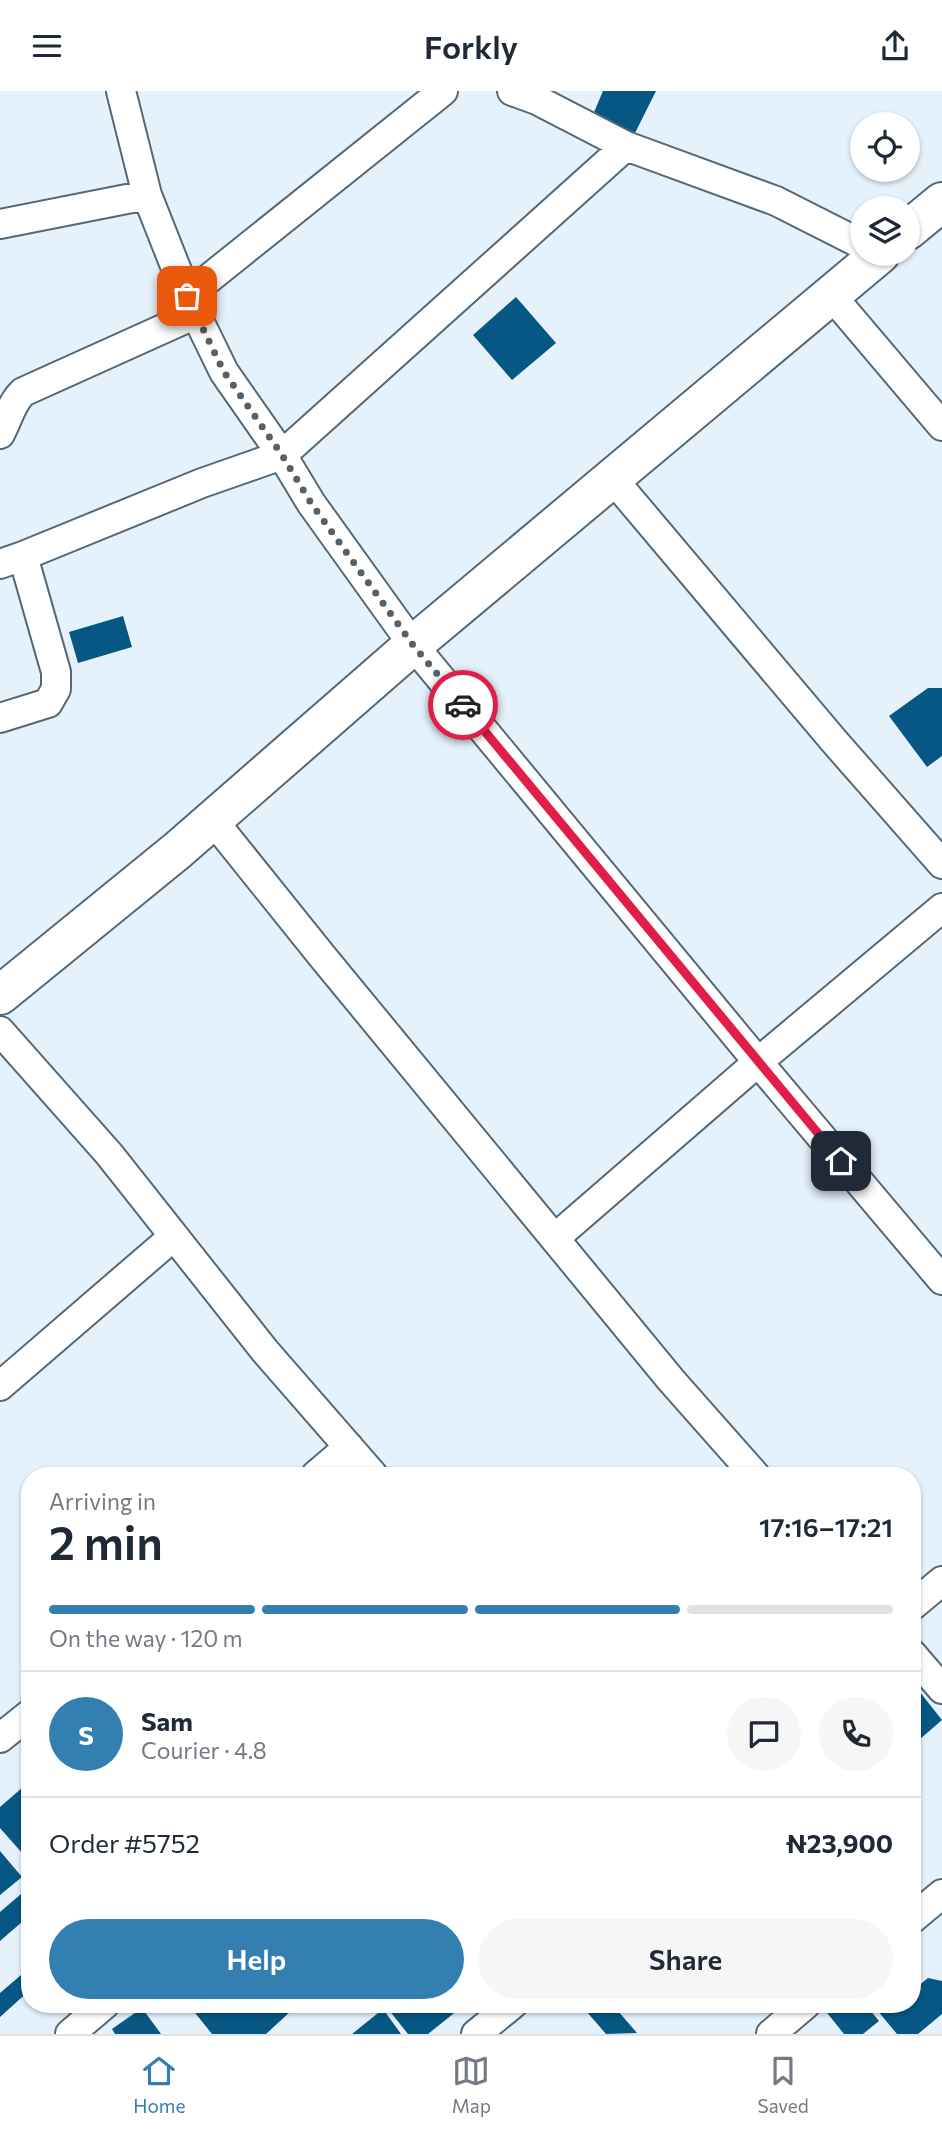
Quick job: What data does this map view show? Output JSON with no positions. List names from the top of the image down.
{
  "page": {
    "header": "Forkly",
    "heading": ["2 min", "Arriving in", "17:16–17:21"],
    "panel": [
      "Sam",
      "Courier · 4.8",
      "Order #5752",
      "₦23,900"
    ],
    "bar": "On the way · 120 m",
    "round": "S",
    "buttons": ["Help", "Share"],
    "tabs": ["Home", "Map", "Saved"]
  }
}
